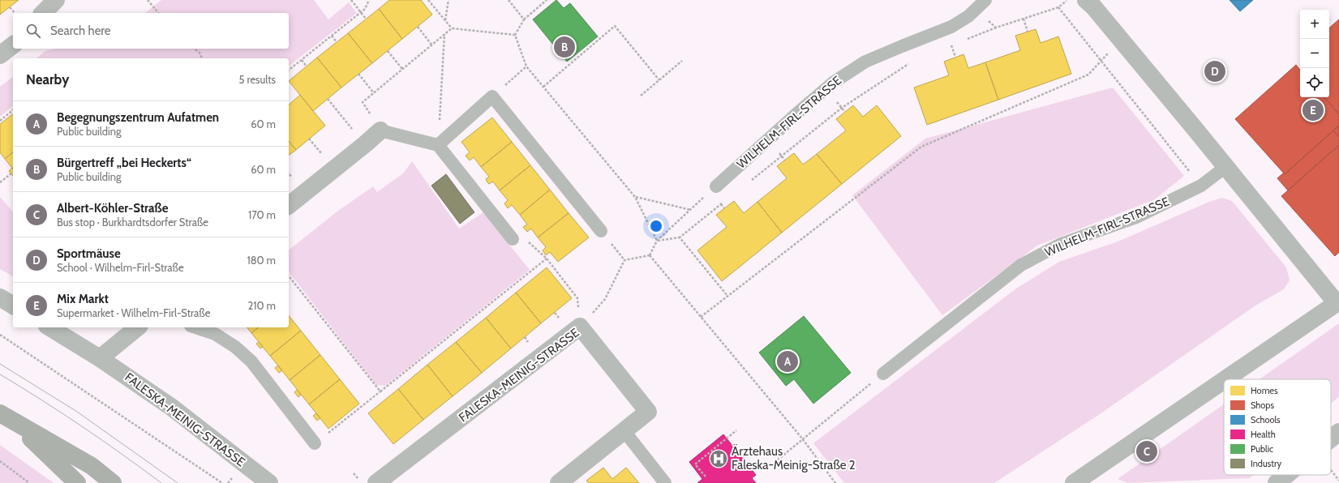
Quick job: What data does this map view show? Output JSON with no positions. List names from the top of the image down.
{
  "streets": {
    "street": ["FALESKA-MEINIG-STRASSE"],
    "lane": ["WILHELM-FIRL-STRASSE"]
  },
  "places": {
    "hospital": ["Ärztehaus Faleska-Meinig-Straße 2"]
  },
  "legend": [
    "Homes",
    "Shops",
    "Schools",
    "Health",
    "Public",
    "Industry"
  ],
  "page": {
    "map_buttons": ["+", "−"],
    "search": "Search here",
    "pins": [
      "B",
      "D",
      "E",
      "A",
      "C"
    ],
    "heading": ["Nearby", "5 results"],
    "list": [
      {
        "mark": "A",
        "name": "Begegnungszentrum Aufatmen",
        "note": "Public building",
        "value": "60 m"
      },
      {
        "mark": "B",
        "name": "Bürgertreff „bei Heckerts“",
        "note": "Public building",
        "value": "60 m"
      },
      {
        "mark": "C",
        "name": "Albert-Köhler-Straße",
        "note": "Bus stop · Burkhardtsdorfer Straße",
        "value": "170 m"
      },
      {
        "mark": "D",
        "name": "Sportmäuse",
        "note": "School · Wilhelm-Firl-Straße",
        "value": "180 m"
      },
      {
        "mark": "E",
        "name": "Mix Markt",
        "note": "Supermarket · Wilhelm-Firl-Straße",
        "value": "210 m"
      }
    ]
  }
}
